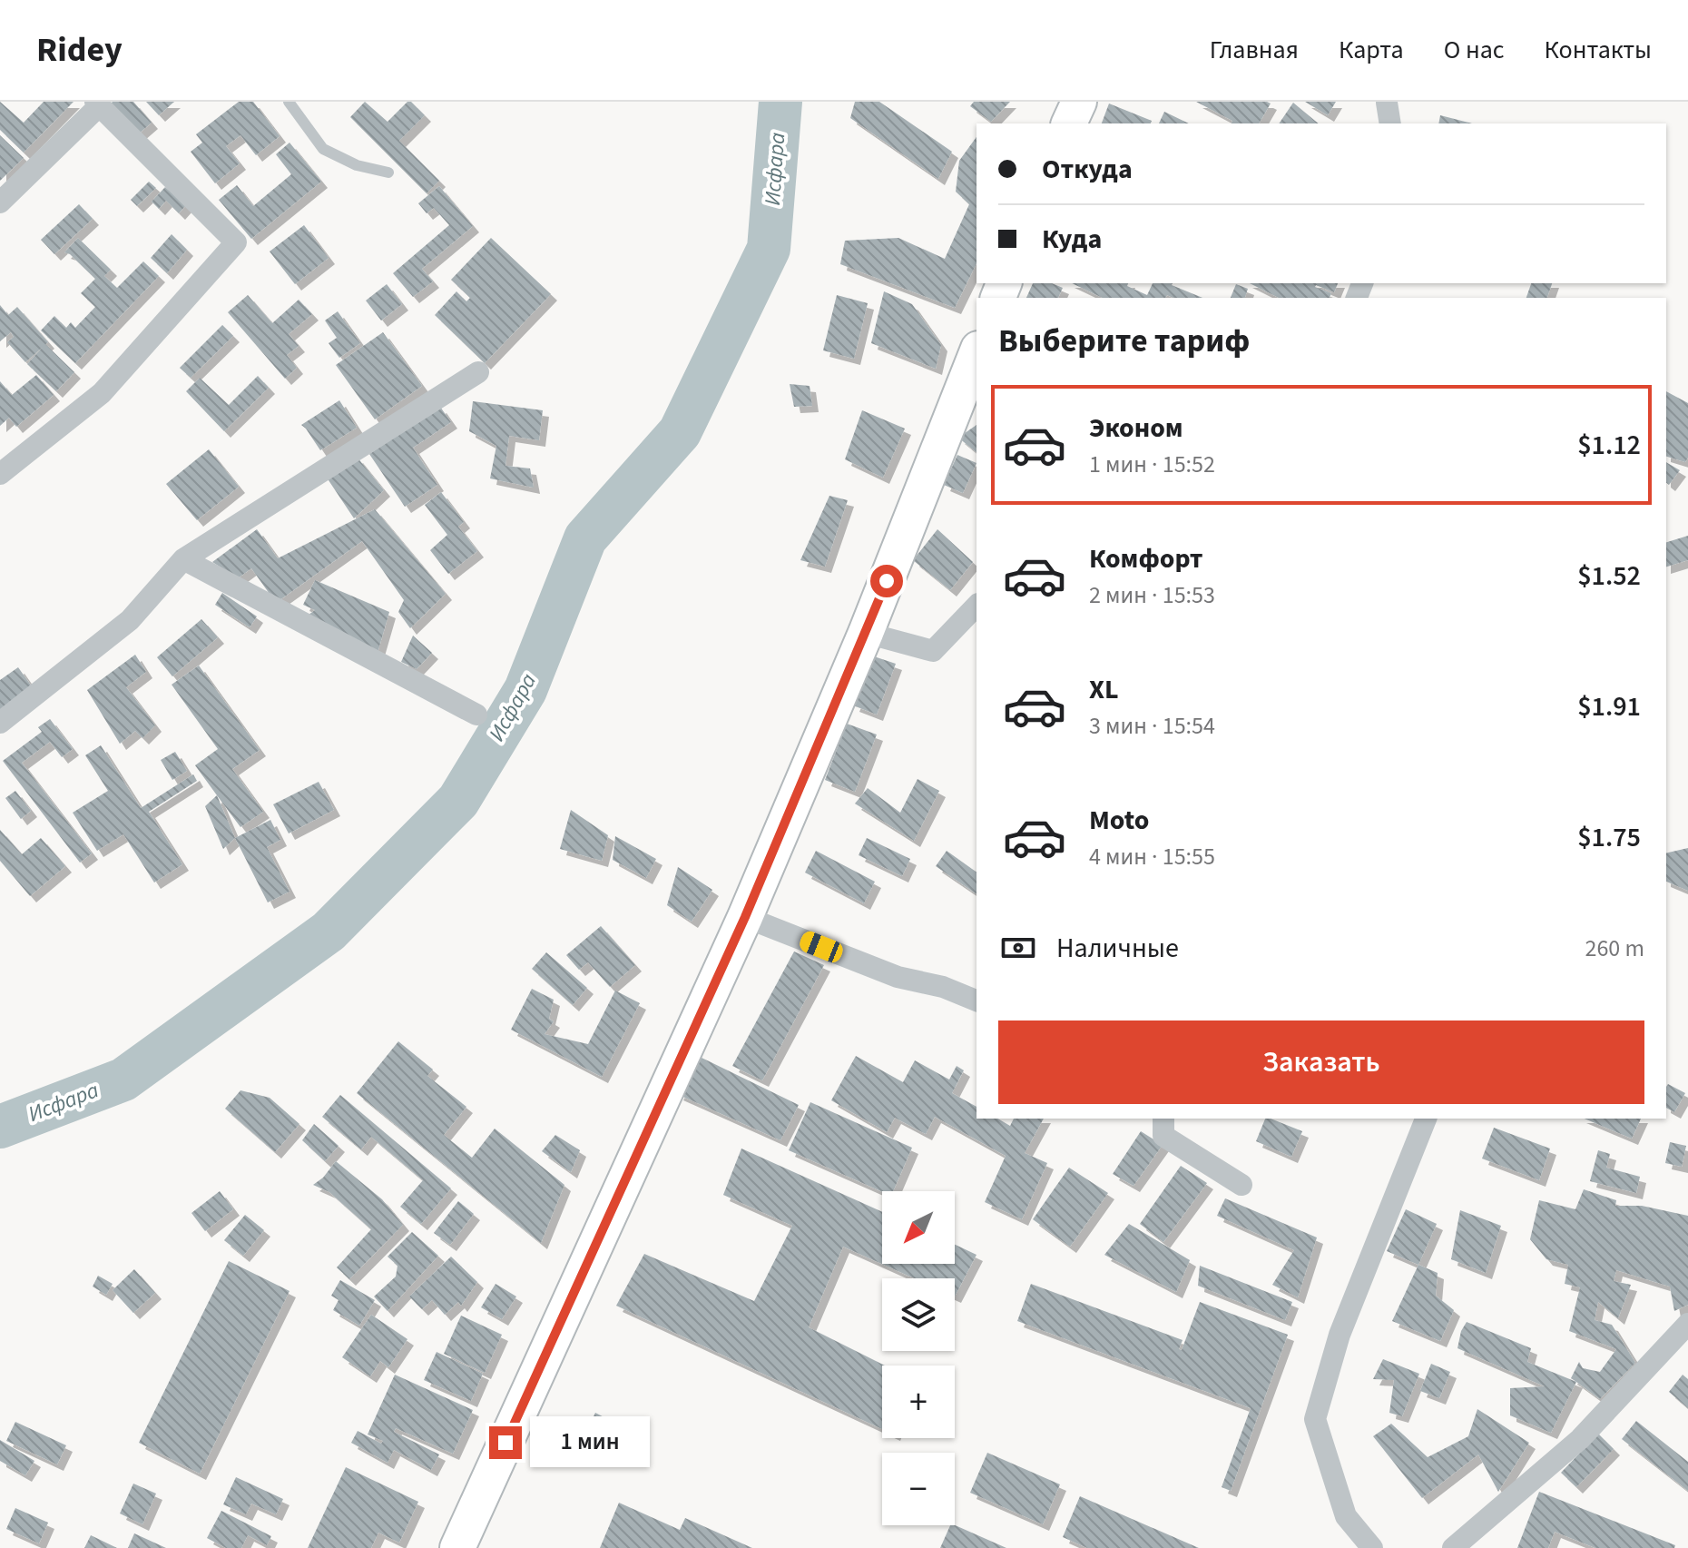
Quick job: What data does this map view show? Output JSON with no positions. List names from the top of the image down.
{
  "water": ["Исфара"],
  "north": "bottom left",
  "page": {
    "header": "Ridey",
    "nav": [
      "Главная",
      "Карта",
      "О нас",
      "Контакты"
    ],
    "banner": ["Откуда", "Куда"],
    "heading": "Выберите тариф",
    "list": [
      {
        "name": "Эконом",
        "note": "1 мин · 15:52",
        "value": "$1.12"
      },
      {
        "name": "Комфорт",
        "note": "2 мин · 15:53",
        "value": "$1.52"
      },
      {
        "name": "XL",
        "note": "3 мин · 15:54",
        "value": "$1.91"
      },
      {
        "name": "Moto",
        "note": "4 мин · 15:55",
        "value": "$1.75"
      }
    ],
    "pay": ["Наличные", "260 m"],
    "buttons": "Заказать",
    "map_buttons": ["+", "−"],
    "bubble": "1 мин"
  }
}
